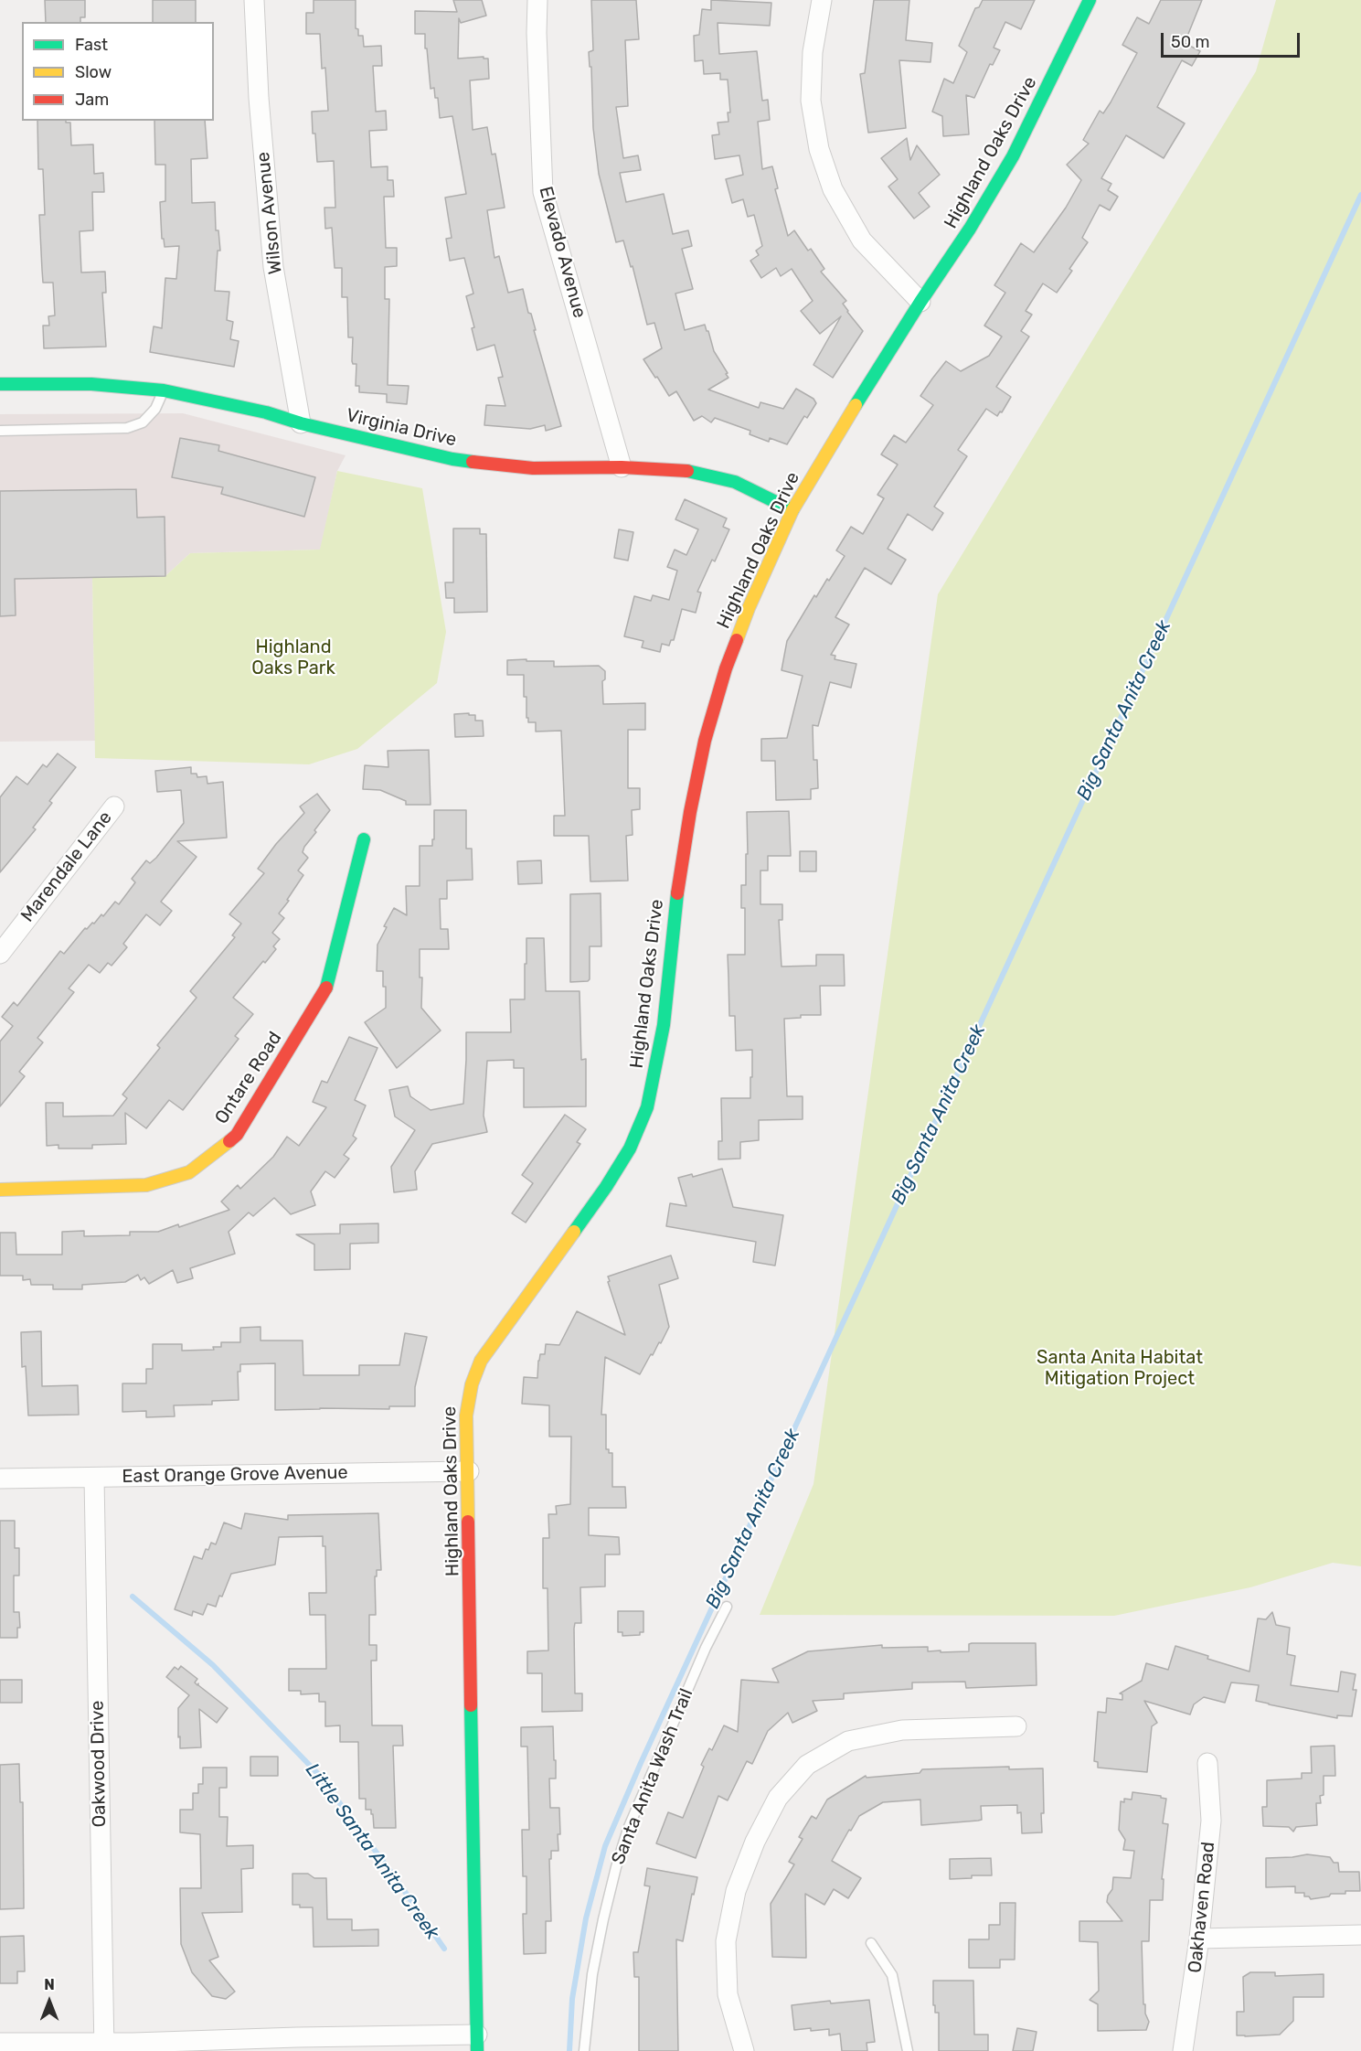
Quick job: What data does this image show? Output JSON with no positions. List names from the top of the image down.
{
  "streets": {
    "street": [
      "Highland Oaks Drive",
      "Wilson Avenue",
      "Elevado Avenue",
      "Virginia Drive",
      "Marendale Lane",
      "Ontare Road",
      "East Orange Grove Avenue",
      "Oakwood Drive",
      "Oakhaven Road"
    ],
    "lane": ["Santa Anita Wash Trail"]
  },
  "crossings": [
    ["Highland Oaks Drive", "Virginia Drive"],
    ["Highland Oaks Drive", "East Orange Grove Avenue"],
    ["Wilson Avenue", "Virginia Drive"],
    ["Elevado Avenue", "Virginia Drive"],
    ["East Orange Grove Avenue", "Oakwood Drive"]
  ],
  "water": ["Big Santa Anita Creek", "Little Santa Anita Creek"],
  "parks": ["Highland Oaks Park", "Santa Anita Habitat Mitigation Project"],
  "legend": ["Fast", "Slow", "Jam"],
  "scale_bar": "50 m",
  "north": "top"
}
